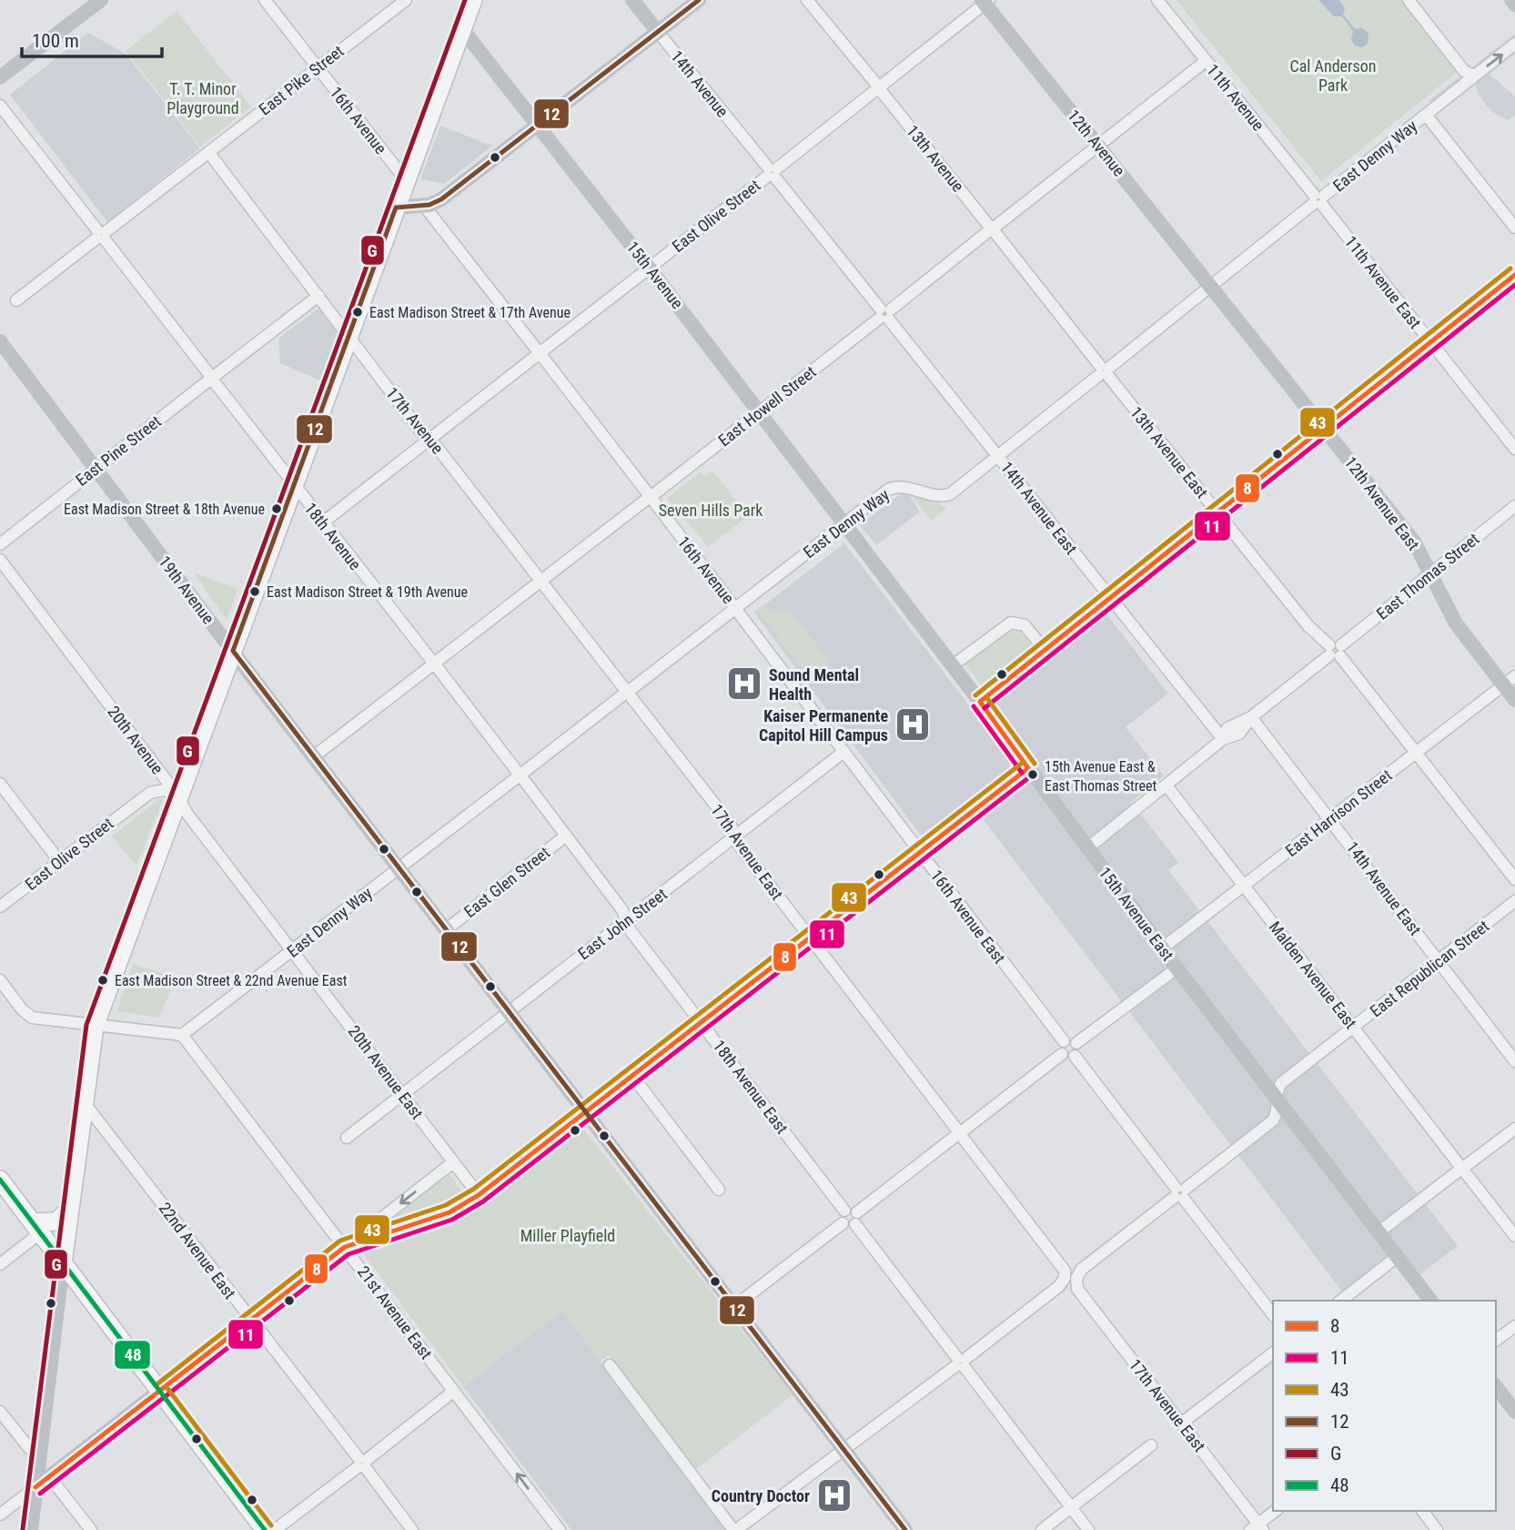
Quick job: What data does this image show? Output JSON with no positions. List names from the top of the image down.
{
  "streets": {
    "street": [
      "East Pike Street",
      "14th Avenue",
      "11th Avenue",
      "16th Avenue",
      "12th Avenue",
      "East Denny Way",
      "13th Avenue",
      "East Olive Street",
      "15th Avenue",
      "11th Avenue East",
      "East Howell Street",
      "17th Avenue",
      "East Pine Street",
      "13th Avenue East",
      "12th Avenue East",
      "14th Avenue East",
      "18th Avenue",
      "East Thomas Street",
      "19th Avenue",
      "20th Avenue",
      "East Harrison Street",
      "17th Avenue East",
      "East Glen Street",
      "15th Avenue East",
      "16th Avenue East",
      "East John Street",
      "East Republican Street",
      "Malden Avenue East",
      "20th Avenue East",
      "18th Avenue East",
      "22nd Avenue East",
      "21st Avenue East"
    ]
  },
  "crossings": [
    ["East Pike Street", "16th Avenue"],
    ["East Pike Street", "17th Avenue"],
    ["East Pike Street", "18th Avenue"],
    ["14th Avenue", "East Denny Way"],
    ["14th Avenue", "East Olive Street"],
    ["14th Avenue", "East Howell Street"],
    ["14th Avenue", "14th Avenue East"],
    ["11th Avenue", "East Denny Way"],
    ["11th Avenue", "11th Avenue East"],
    ["11th Avenue", "East Howell Street"],
    ["16th Avenue", "East Denny Way"],
    ["16th Avenue", "East Olive Street"],
    ["16th Avenue", "East Howell Street"],
    ["16th Avenue", "16th Avenue East"],
    ["12th Avenue", "East Denny Way"],
    ["12th Avenue", "East Olive Street"],
    ["12th Avenue", "East Howell Street"],
    ["12th Avenue", "12th Avenue East"],
    ["East Denny Way", "13th Avenue"],
    ["East Denny Way", "15th Avenue"],
    ["East Denny Way", "11th Avenue East"],
    ["East Denny Way", "17th Avenue"],
    ["East Denny Way", "13th Avenue East"],
    ["East Denny Way", "12th Avenue East"],
    ["East Denny Way", "14th Avenue East"],
    ["East Denny Way", "18th Avenue"],
    ["East Denny Way", "19th Avenue"],
    ["East Denny Way", "20th Avenue"],
    ["East Denny Way", "17th Avenue East"],
    ["East Denny Way", "15th Avenue East"],
    ["East Denny Way", "16th Avenue East"],
    ["East Denny Way", "20th Avenue East"],
    ["East Denny Way", "18th Avenue East"],
    ["East Denny Way", "21st Avenue East"],
    ["13th Avenue", "East Olive Street"],
    ["13th Avenue", "East Howell Street"],
    ["13th Avenue", "13th Avenue East"],
    ["East Olive Street", "15th Avenue"],
    ["East Olive Street", "17th Avenue"],
    ["East Olive Street", "18th Avenue"],
    ["East Olive Street", "20th Avenue"],
    ["15th Avenue", "East Howell Street"],
    ["15th Avenue", "15th Avenue East"],
    ["East Howell Street", "17th Avenue"],
    ["East Howell Street", "18th Avenue"],
    ["East Howell Street", "19th Avenue"],
    ["17th Avenue", "East Pine Street"],
    ["17th Avenue", "17th Avenue East"],
    ["East Pine Street", "18th Avenue"],
    ["East Pine Street", "19th Avenue"],
    ["13th Avenue East", "East Thomas Street"],
    ["13th Avenue East", "East Harrison Street"],
    ["12th Avenue East", "East Thomas Street"],
    ["12th Avenue East", "East Harrison Street"],
    ["14th Avenue East", "East Thomas Street"],
    ["14th Avenue East", "East Harrison Street"],
    ["14th Avenue East", "East Republican Street"],
    ["18th Avenue", "18th Avenue East"],
    ["East Thomas Street", "15th Avenue East"],
    ["East Thomas Street", "Malden Avenue East"],
    ["19th Avenue", "East Glen Street"],
    ["19th Avenue", "East John Street"],
    ["19th Avenue", "East Republican Street"],
    ["20th Avenue", "20th Avenue East"],
    ["East Harrison Street", "15th Avenue East"],
    ["East Harrison Street", "Malden Avenue East"],
    ["17th Avenue East", "East John Street"],
    ["17th Avenue East", "East Republican Street"],
    ["East Glen Street", "18th Avenue East"],
    ["15th Avenue East", "East Republican Street"],
    ["16th Avenue East", "East John Street"],
    ["East John Street", "20th Avenue East"],
    ["East John Street", "18th Avenue East"],
    ["East Republican Street", "Malden Avenue East"]
  ],
  "parks": [
    "Cal Anderson Park",
    "T. T. Minor Playground",
    "Seven Hills Park",
    "Miller Playfield"
  ],
  "places": {
    "other": [
      "East Madison Street & 17th Avenue",
      "East Madison Street & 18th Avenue",
      "East Madison Street & 19th Avenue",
      "15th Avenue East & East Thomas Street",
      "East Madison Street & 22nd Avenue East"
    ],
    "hospital": ["Sound Mental Health", "Kaiser Permanente Capitol Hill Campus", "Country Doctor"]
  },
  "lines": [
    "transit line 12",
    "transit line G",
    "transit line 43",
    "transit line 8",
    "transit line 11",
    "transit line 48"
  ],
  "legend": [
    "8",
    "11",
    "43",
    "12",
    "G",
    "48"
  ],
  "scale_bar": "100 m"
}
